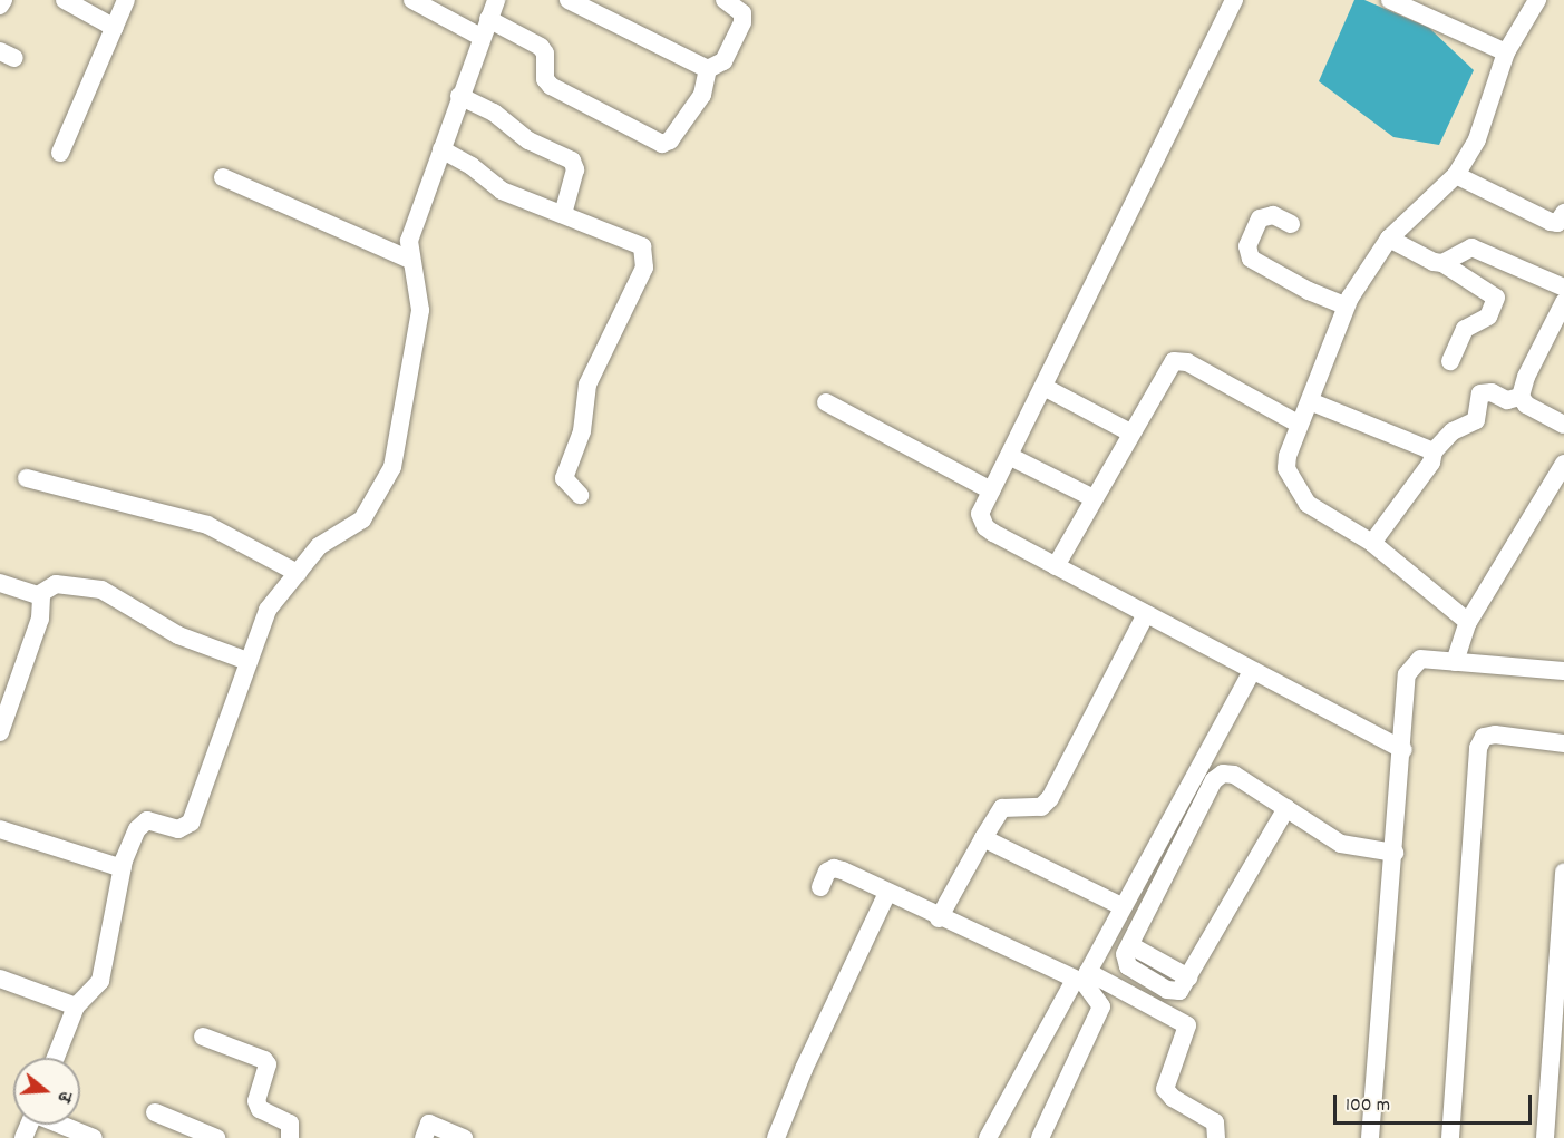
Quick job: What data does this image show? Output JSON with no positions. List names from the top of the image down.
{
  "scale_bar": "100 m",
  "north": "right"
}
